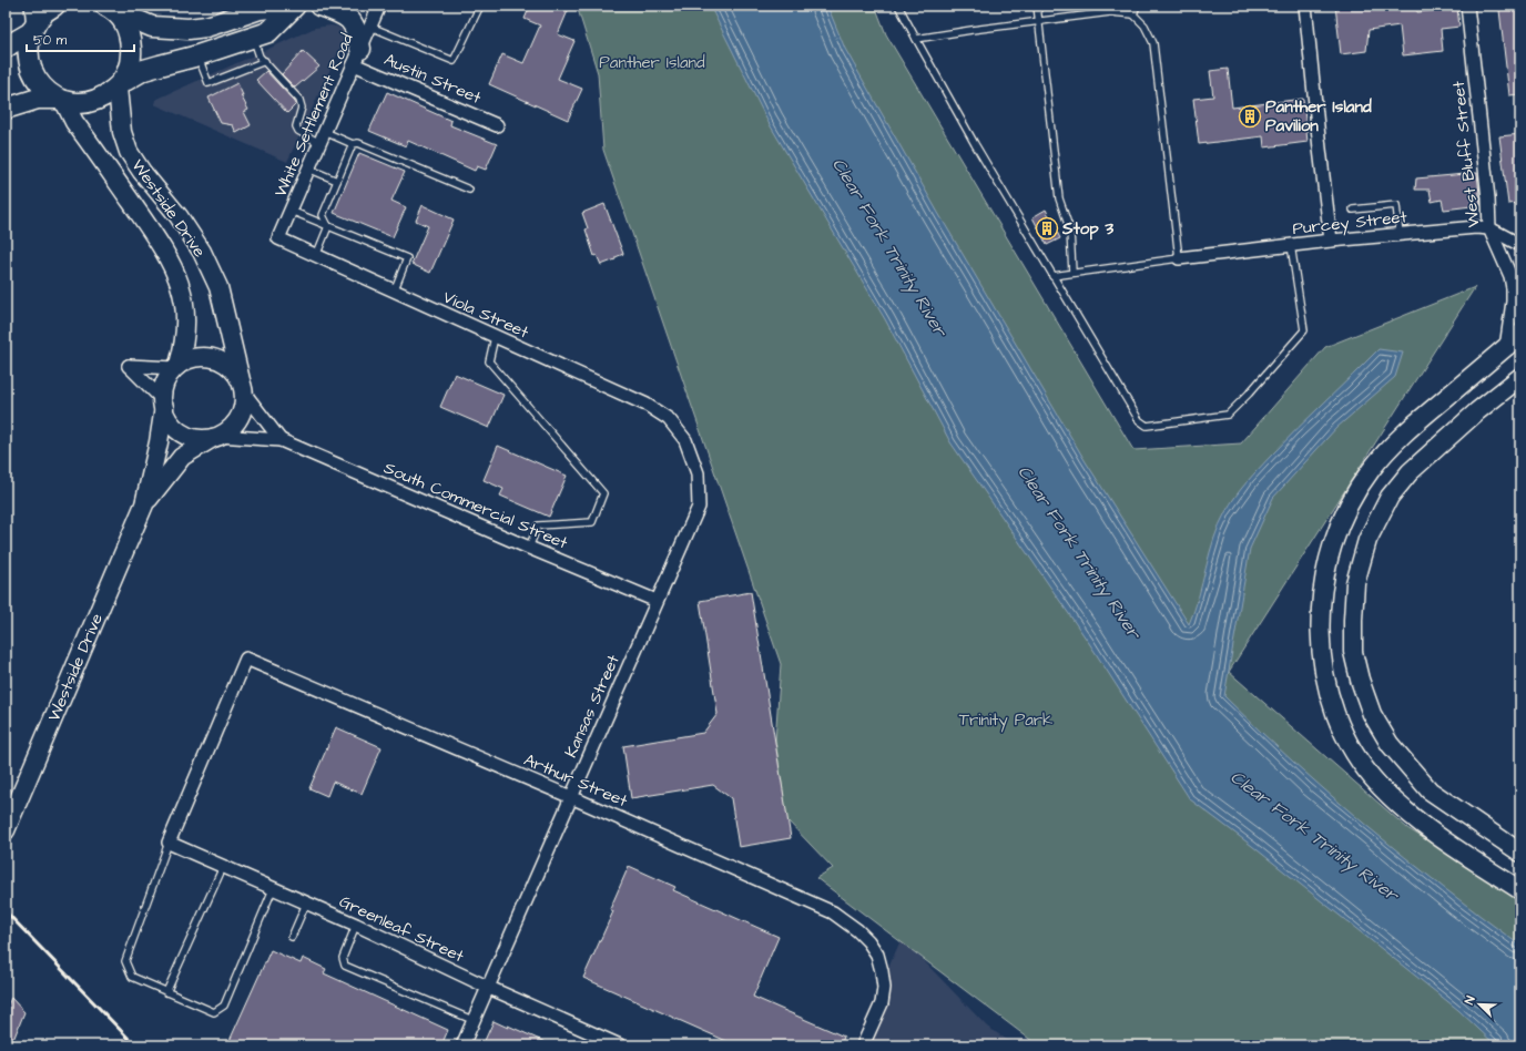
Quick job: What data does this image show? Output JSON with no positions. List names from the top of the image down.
{
  "streets": {
    "main road": ["Westside Drive"],
    "street": [
      "Austin Street",
      "White Settlement Road",
      "West Bluff Street",
      "Purcey Street",
      "Viola Street",
      "South Commercial Street",
      "Kansas Street",
      "Arthur Street",
      "Greenleaf Street"
    ]
  },
  "crossings": [
    ["Austin Street", "White Settlement Road"],
    ["White Settlement Road", "Viola Street"],
    ["West Bluff Street", "Purcey Street"],
    ["Westside Drive", "South Commercial Street"],
    ["Viola Street", "Kansas Street"],
    ["South Commercial Street", "Kansas Street"],
    ["Kansas Street", "Arthur Street"],
    ["Kansas Street", "Greenleaf Street"],
    ["Arthur Street", "Greenleaf Street"]
  ],
  "water": ["Clear Fork Trinity River"],
  "parks": ["Panther Island", "Trinity Park"],
  "places": {
    "building": ["Panther Island Pavilion", "Stop 3"]
  },
  "scale_bar": "50 m",
  "north": "top left"
}
